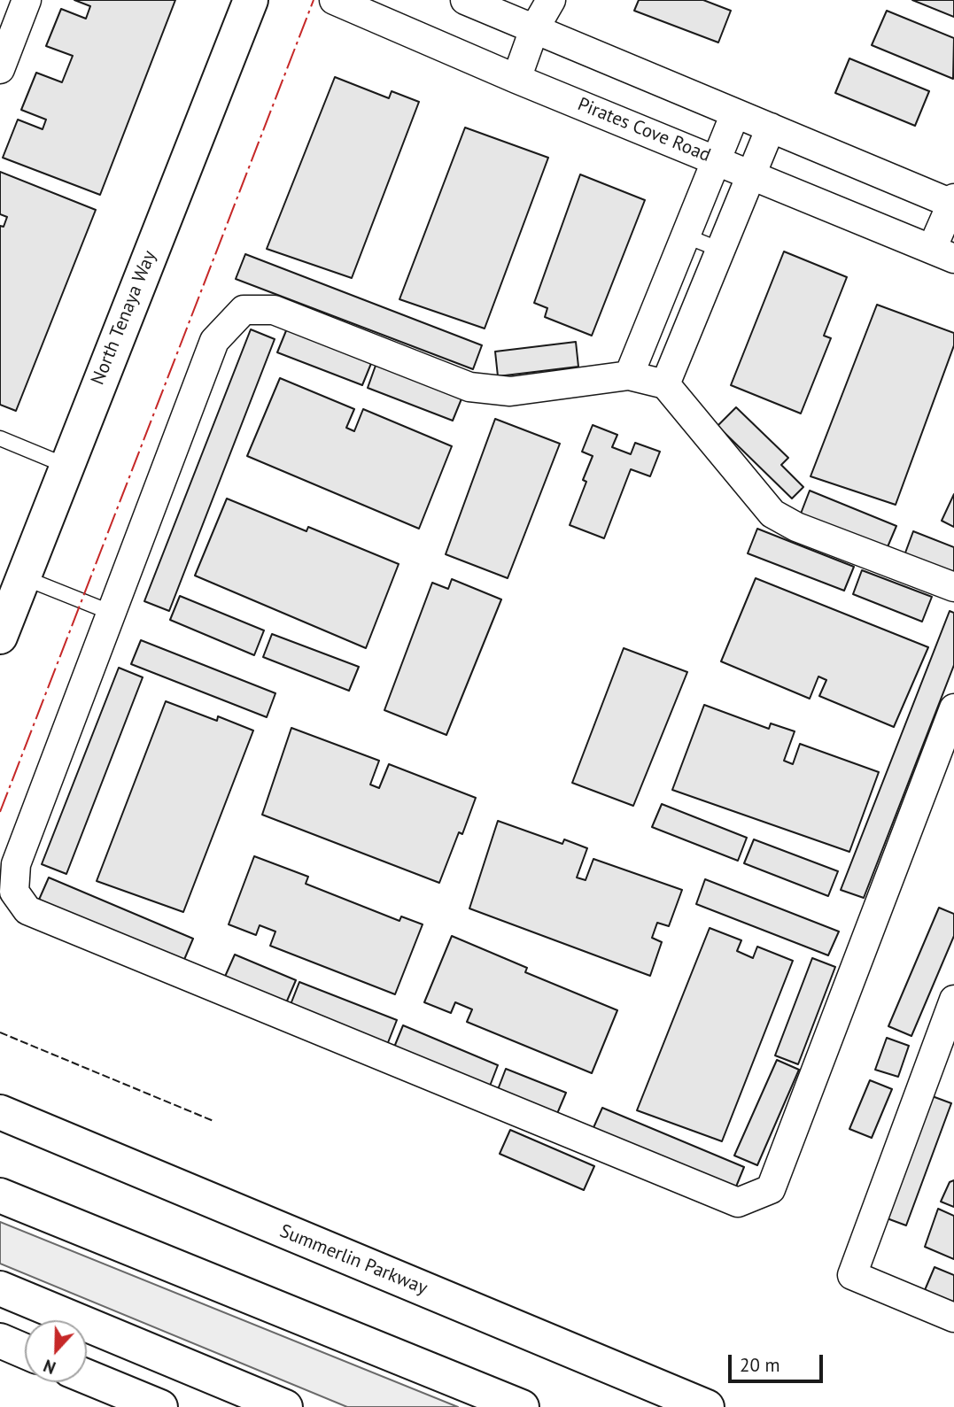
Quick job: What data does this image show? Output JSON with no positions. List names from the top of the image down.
{
  "streets": {
    "main road": ["North Tenaya Way", "Summerlin Parkway"],
    "street": ["Pirates Cove Road"]
  },
  "scale_bar": "20 m",
  "north": "bottom"
}
